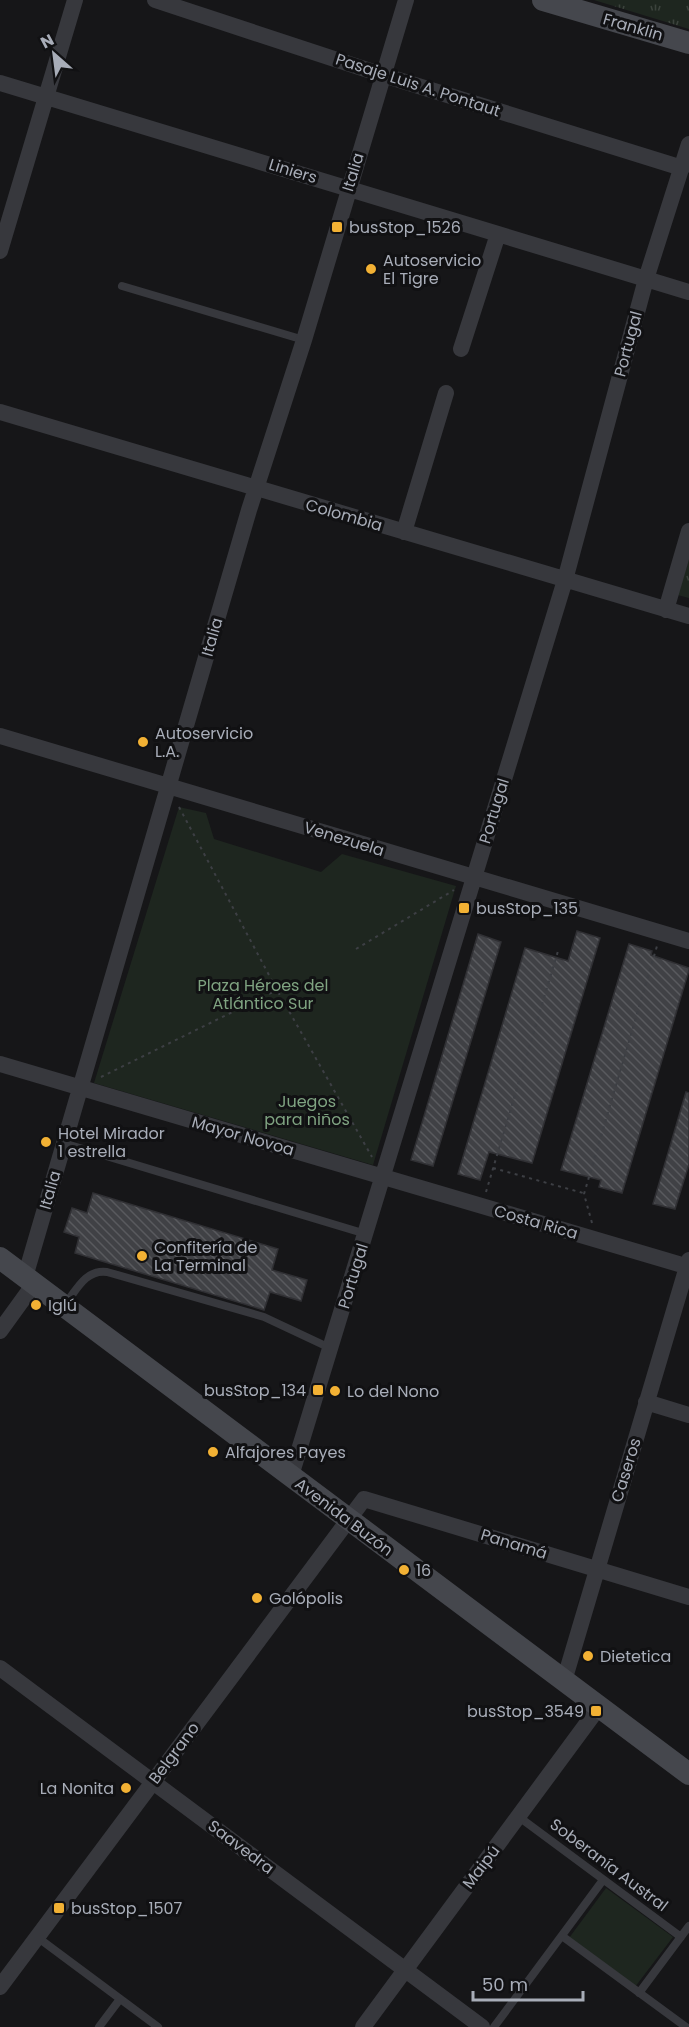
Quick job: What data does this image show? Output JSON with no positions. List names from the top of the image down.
{
  "streets": {
    "main road": ["Franklin", "Avenida Buzón"],
    "street": [
      "Pasaje Luis A. Pontaut",
      "Liniers",
      "Italia",
      "Portugal",
      "Colombia",
      "Venezuela",
      "Mayor Novoa",
      "Costa Rica",
      "Caseros",
      "Panamá",
      "Belgrano",
      "Saavedra",
      "Maipú"
    ],
    "lane": ["Soberanía Austral"]
  },
  "crossings": [
    ["Pasaje Luis A. Pontaut", "Italia"],
    ["Pasaje Luis A. Pontaut", "Portugal"],
    ["Liniers", "Italia"],
    ["Liniers", "Portugal"],
    ["Italia", "Colombia"],
    ["Italia", "Venezuela"],
    ["Italia", "Mayor Novoa"],
    ["Italia", "Avenida Buzón"],
    ["Portugal", "Colombia"],
    ["Portugal", "Venezuela"],
    ["Portugal", "Mayor Novoa"],
    ["Portugal", "Costa Rica"],
    ["Portugal", "Avenida Buzón"],
    ["Mayor Novoa", "Costa Rica"],
    ["Costa Rica", "Caseros"],
    ["Caseros", "Avenida Buzón"],
    ["Caseros", "Panamá"],
    ["Avenida Buzón", "Panamá"],
    ["Avenida Buzón", "Belgrano"],
    ["Avenida Buzón", "Maipú"],
    ["Panamá", "Belgrano"],
    ["Belgrano", "Saavedra"],
    ["Saavedra", "Maipú"],
    ["Soberanía Austral", "Maipú"]
  ],
  "parks": ["Plaza Héroes del Atlántico Sur", "Juegos para niños"],
  "places": {
    "transit": [
      "busStop_1526",
      "busStop_135",
      "busStop_134",
      "busStop_3549",
      "busStop_1507"
    ],
    "other": [
      "Autoservicio El Tigre",
      "Autoservicio L.A.",
      "Hotel Mirador 1 estrella",
      "Confitería de La Terminal",
      "Iglú",
      "Lo del Nono",
      "Alfajores Payes",
      "16",
      "Golópolis",
      "Dietetica",
      "La Nonita"
    ]
  },
  "scale_bar": "50 m",
  "north": "top left"
}
